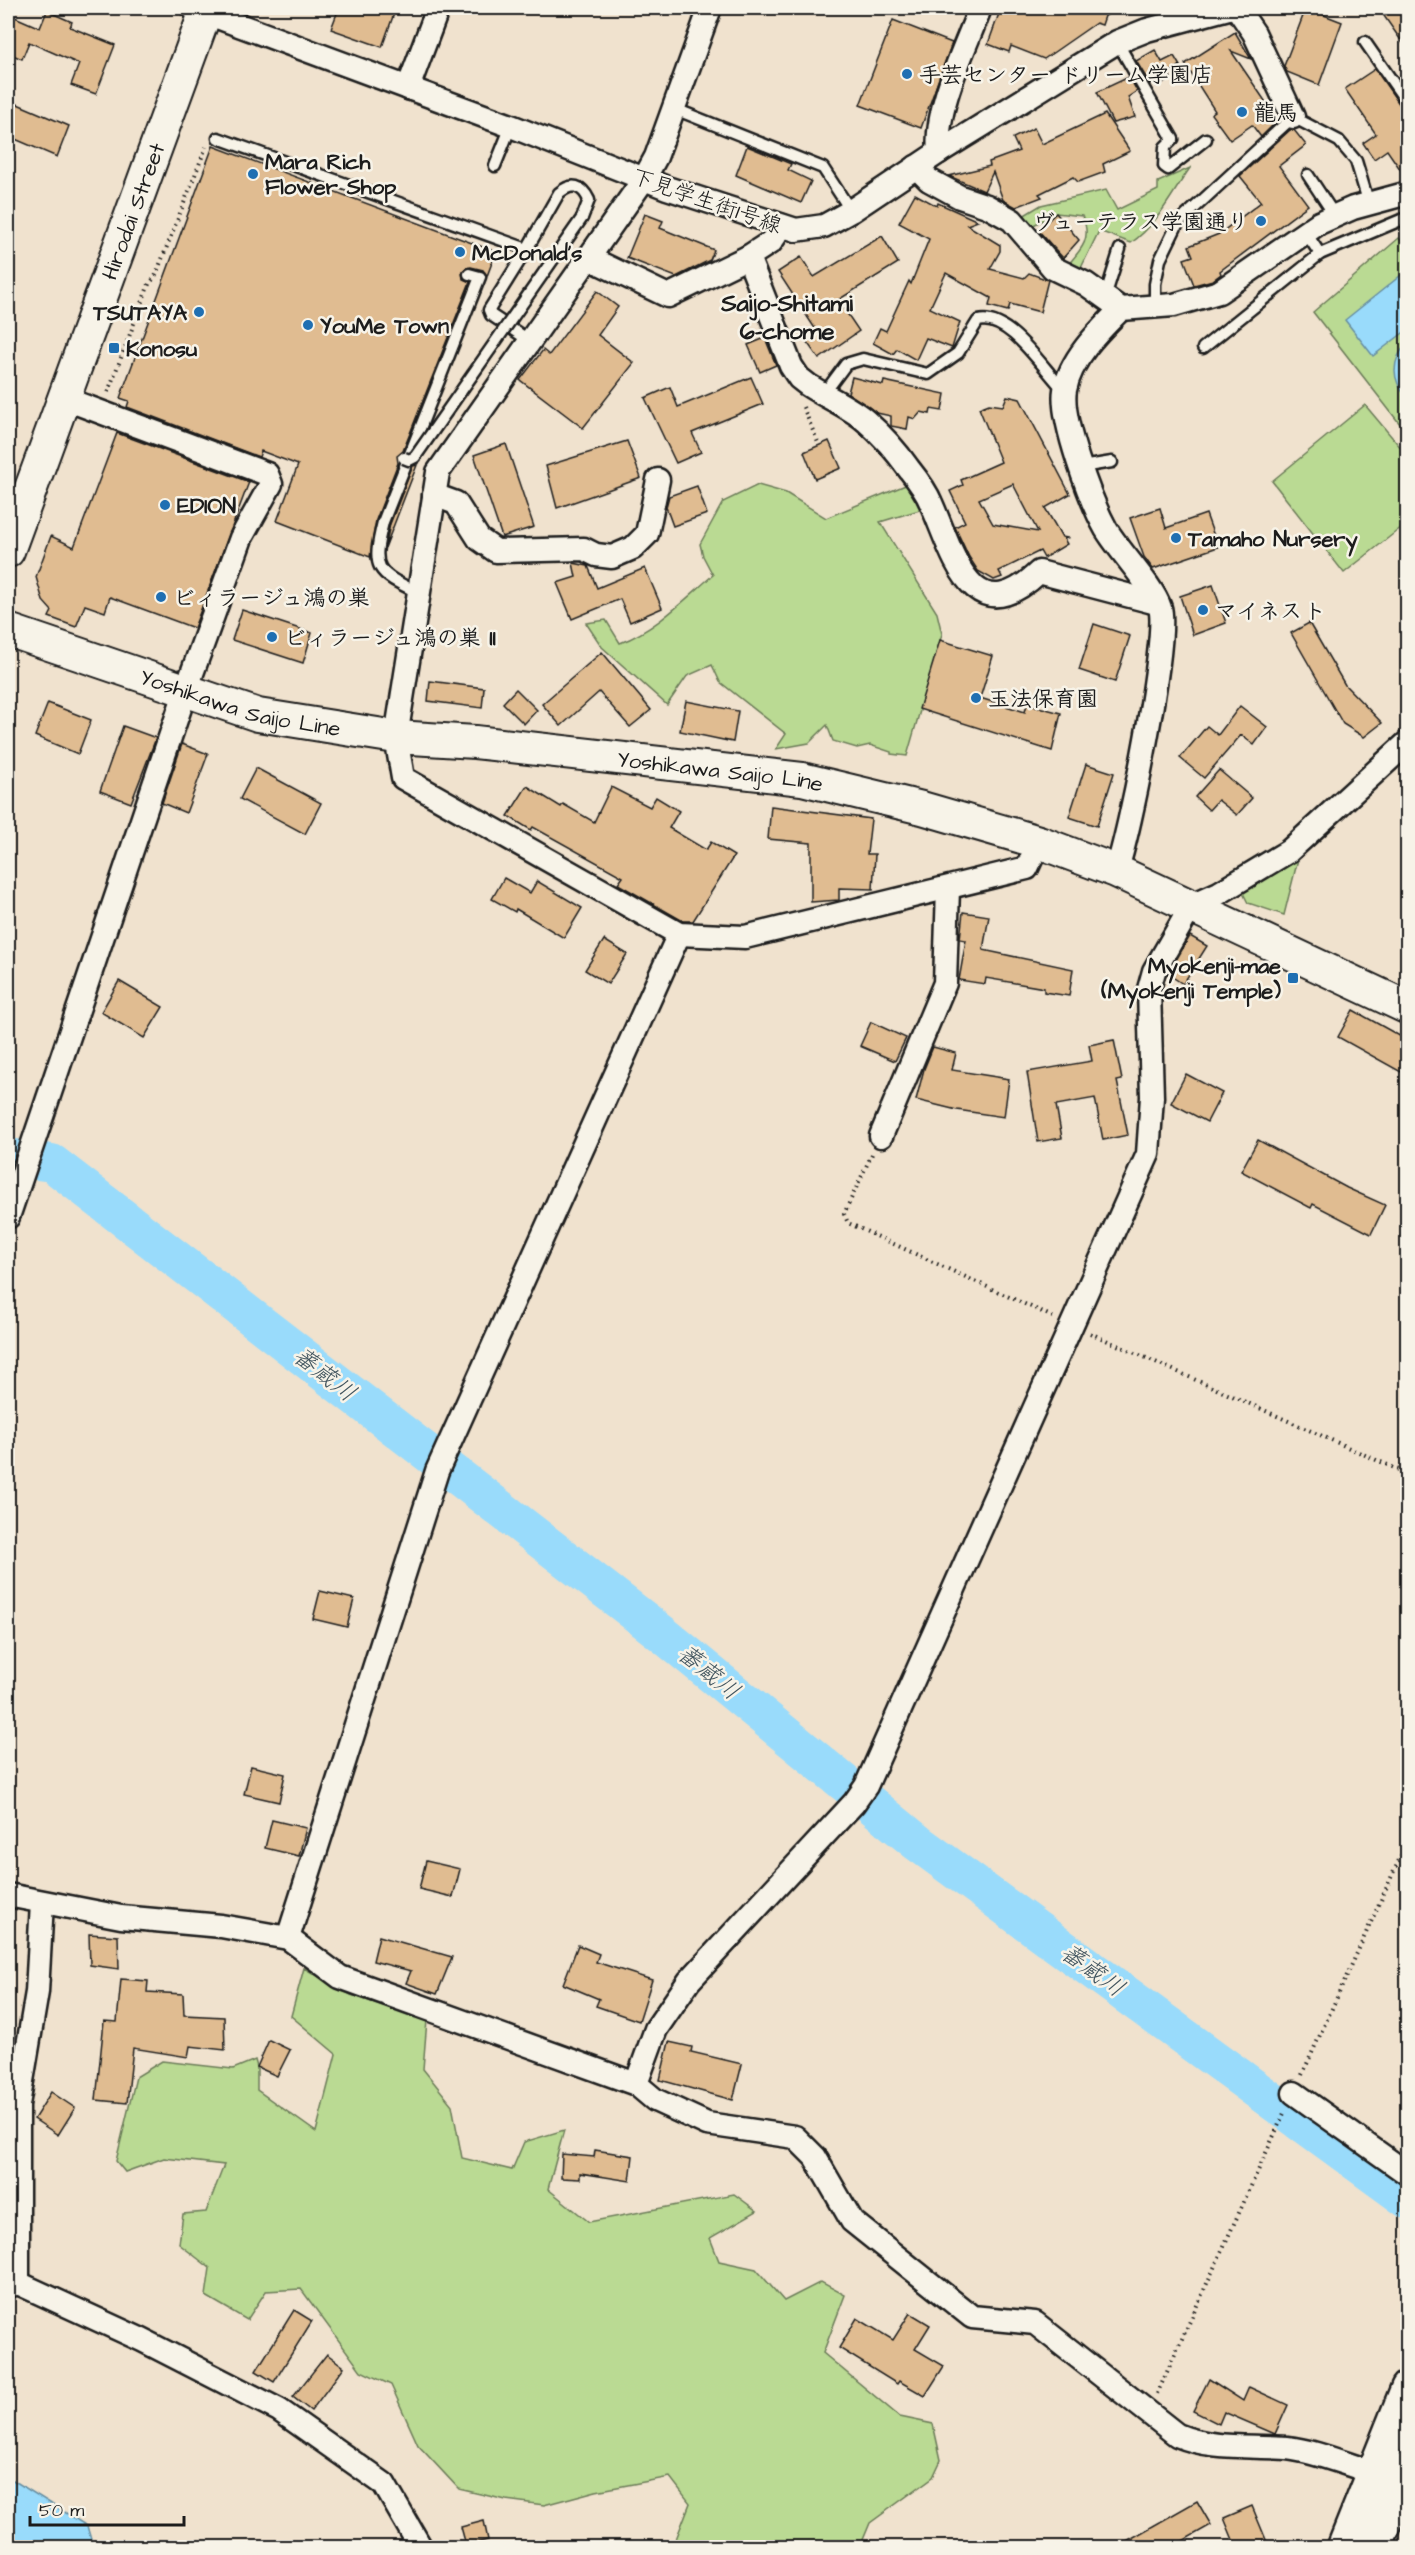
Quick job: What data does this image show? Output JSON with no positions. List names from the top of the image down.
{
  "streets": {
    "main road": ["Hirodai Street", "Yoshikawa Saijo Line"],
    "street": ["下見学生街1号線"]
  },
  "crossings": [
    ["下見学生街1号線", "Hirodai Street"]
  ],
  "districts": ["Saijo-Shitami 6-chome"],
  "water": ["蕃蔵川"],
  "places": {
    "other": [
      "手芸センター ドリーム学園店",
      "龍馬",
      "Mara Rich Flower Shop",
      "ヴューテラス学園通り",
      "McDonald's",
      "TSUTAYA",
      "YouMe Town",
      "EDION",
      "Tamaho Nursery",
      "ビィラージュ鴻の巣",
      "マイネスト",
      "ビィラージュ鴻の巣 II",
      "玉法保育園"
    ],
    "transit": ["Konosu", "Myokenji-mae (Myokenji Temple)"]
  },
  "scale_bar": "50 m"
}
